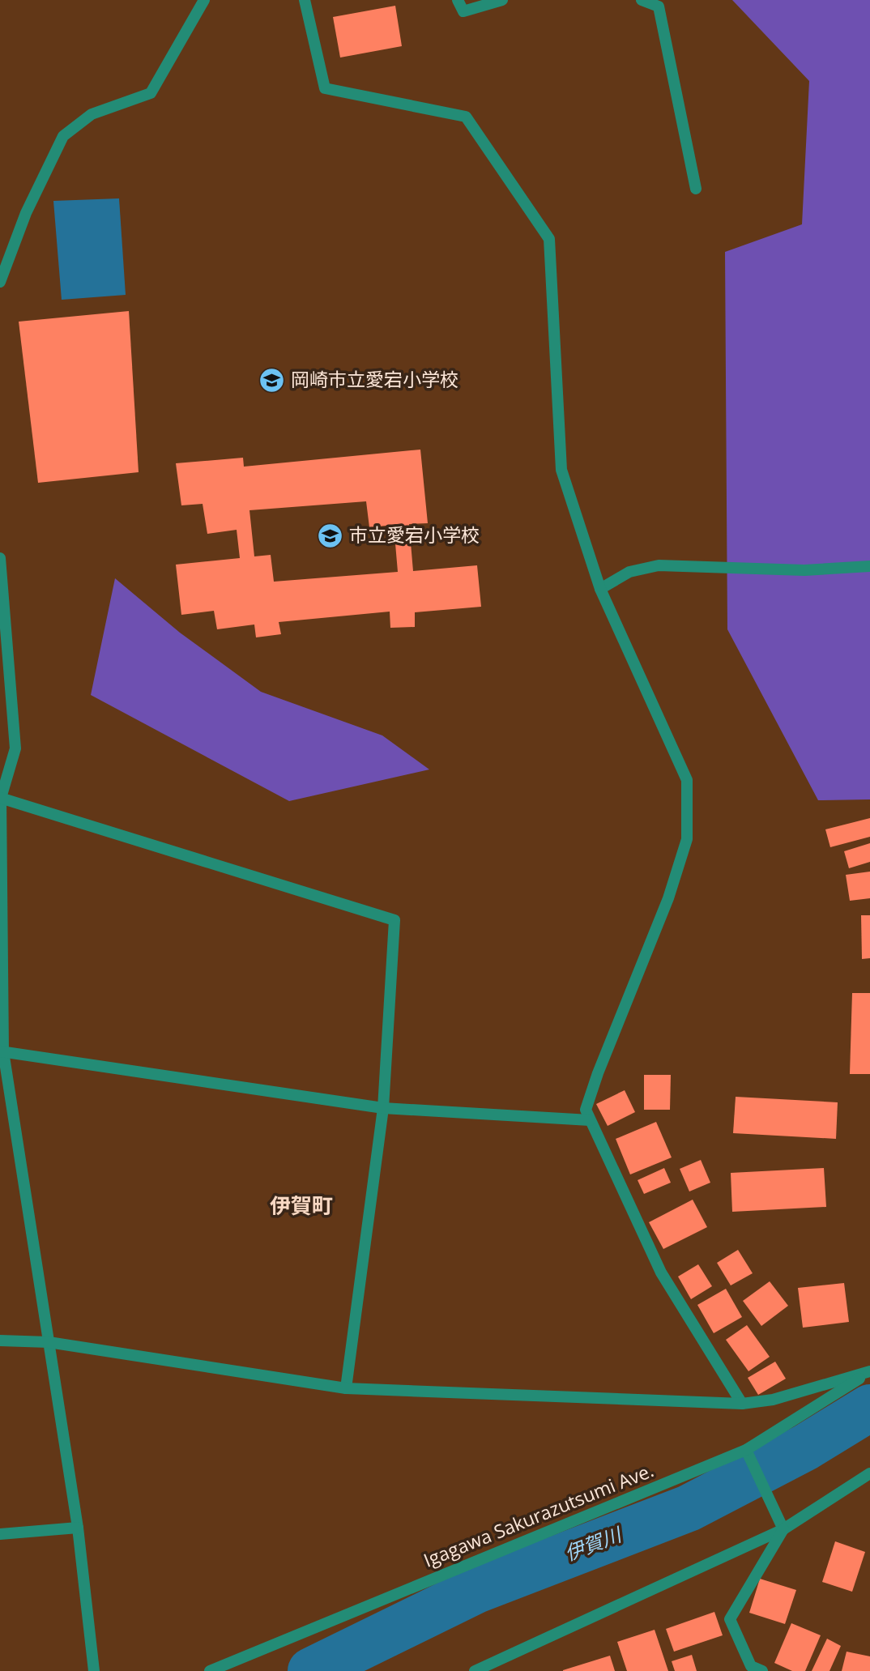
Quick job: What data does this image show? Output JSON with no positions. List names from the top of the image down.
{
  "streets": {
    "street": ["Igagawa Sakurazutsumi Ave."]
  },
  "districts": ["伊賀町"],
  "water": ["伊賀川"],
  "places": {
    "school or university": ["岡崎市立愛宕小学校", "市立愛宕小学校"]
  }
}
